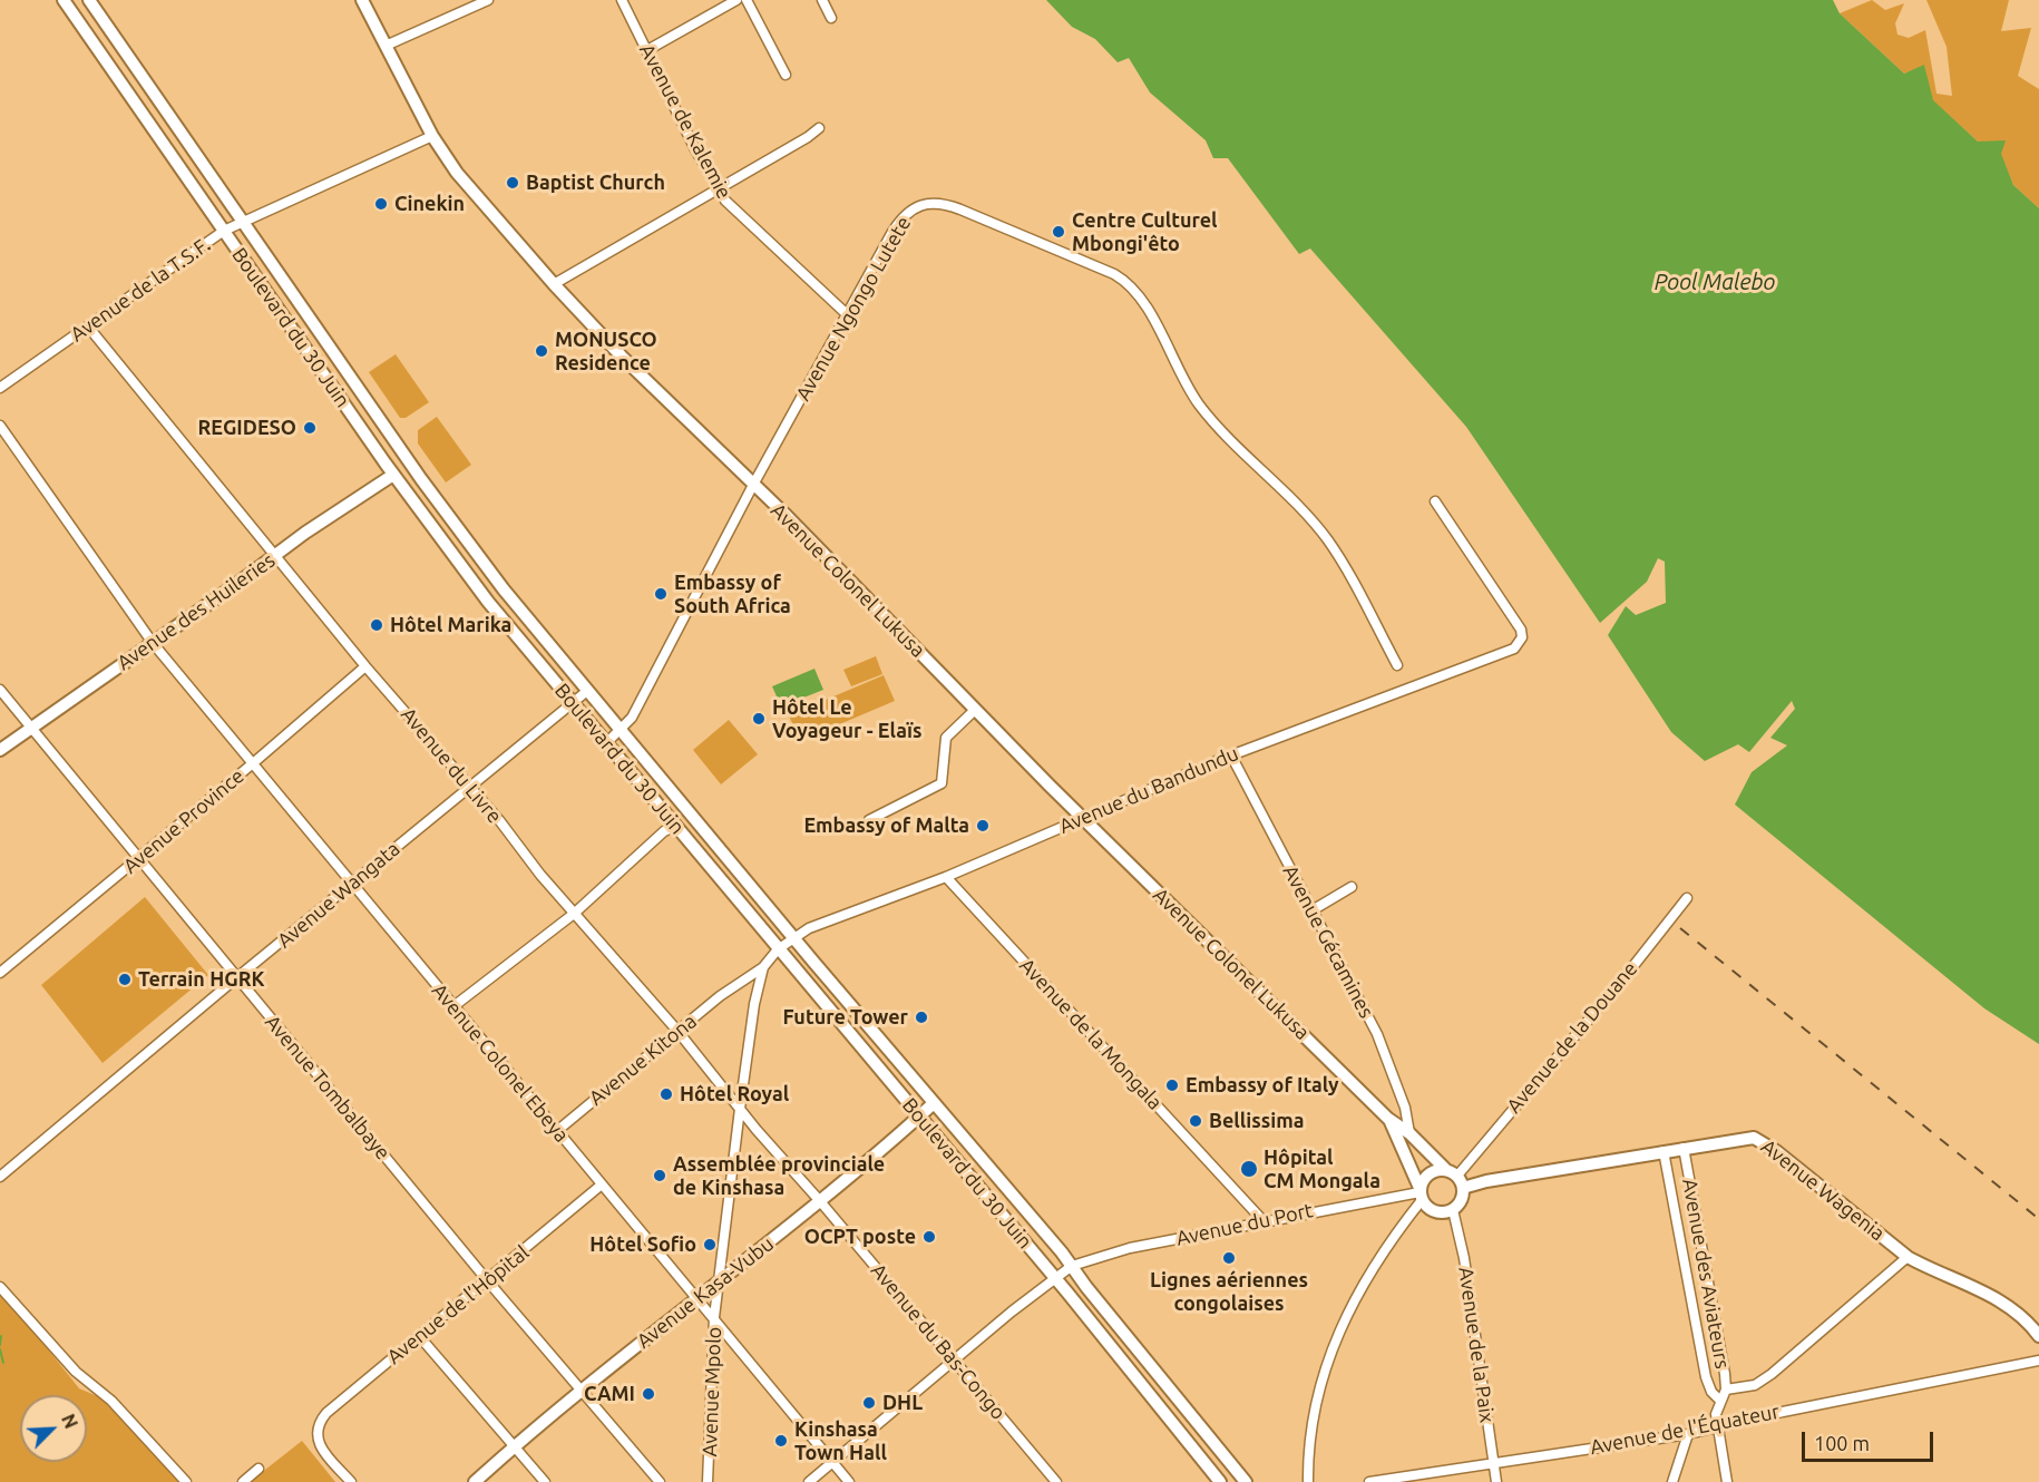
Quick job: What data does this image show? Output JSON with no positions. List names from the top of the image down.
{
  "streets": {
    "main road": [
      "Boulevard du 30 Juin",
      "Avenue Colonel Lukusa",
      "Avenue des Huileries",
      "Avenue Wagenia",
      "Avenue Kasa-Vubu"
    ],
    "street": [
      "Avenue de Kalemie",
      "Avenue de la T.S.F.",
      "Avenue Ngongo Lutete",
      "Avenue du Livre",
      "Avenue du Bandundu",
      "Avenue Province",
      "Avenue Wangata",
      "Avenue Gécamines",
      "Avenue de la Mongala",
      "Avenue de la Douane",
      "Avenue Kitona",
      "Avenue Colonel Ebeya",
      "Avenue Tombalbaye",
      "Avenue du Port",
      "Avenue des Aviateurs",
      "Avenue de l’Hôpital",
      "Avenue du Bas-Congo",
      "Avenue de la Paix",
      "Avenue Mpolo",
      "Avenue de l'Équateur"
    ]
  },
  "crossings": [
    ["Avenue de Kalemie", "Avenue Ngongo Lutete"],
    ["Avenue de la T.S.F.", "Boulevard du 30 Juin"],
    ["Avenue de la T.S.F.", "Avenue Colonel Lukusa"],
    ["Avenue de la T.S.F.", "Avenue du Livre"],
    ["Avenue Ngongo Lutete", "Boulevard du 30 Juin"],
    ["Avenue Ngongo Lutete", "Avenue Colonel Lukusa"],
    ["Boulevard du 30 Juin", "Avenue des Huileries"],
    ["Boulevard du 30 Juin", "Avenue du Bandundu"],
    ["Boulevard du 30 Juin", "Avenue Wangata"],
    ["Boulevard du 30 Juin", "Avenue du Port"],
    ["Boulevard du 30 Juin", "Avenue Kasa-Vubu"],
    ["Boulevard du 30 Juin", "Avenue Mpolo"],
    ["Avenue Colonel Lukusa", "Avenue du Bandundu"],
    ["Avenue Colonel Lukusa", "Avenue Gécamines"],
    ["Avenue Colonel Lukusa", "Avenue de la Douane"],
    ["Avenue Colonel Lukusa", "Avenue Wagenia"],
    ["Avenue Colonel Lukusa", "Avenue du Port"],
    ["Avenue Colonel Lukusa", "Avenue de la Paix"],
    ["Avenue des Huileries", "Avenue du Livre"],
    ["Avenue des Huileries", "Avenue Colonel Ebeya"],
    ["Avenue des Huileries", "Avenue Tombalbaye"],
    ["Avenue du Livre", "Avenue Province"],
    ["Avenue du Livre", "Avenue Wangata"],
    ["Avenue du Livre", "Avenue Kitona"],
    ["Avenue du Livre", "Avenue Kasa-Vubu"],
    ["Avenue du Livre", "Avenue du Bas-Congo"],
    ["Avenue du Livre", "Avenue Mpolo"],
    ["Avenue du Bandundu", "Avenue Gécamines"],
    ["Avenue du Bandundu", "Avenue de la Mongala"],
    ["Avenue du Bandundu", "Avenue Mpolo"],
    ["Avenue Province", "Avenue Colonel Ebeya"],
    ["Avenue Province", "Avenue Tombalbaye"],
    ["Avenue Wangata", "Avenue Colonel Ebeya"],
    ["Avenue Wangata", "Avenue Tombalbaye"],
    ["Avenue de la Mongala", "Avenue du Port"],
    ["Avenue de la Douane", "Avenue Wagenia"],
    ["Avenue de la Douane", "Avenue du Port"],
    ["Avenue de la Douane", "Avenue de la Paix"],
    ["Avenue Kitona", "Avenue Colonel Ebeya"],
    ["Avenue Kitona", "Avenue Mpolo"],
    ["Avenue Colonel Ebeya", "Avenue du Port"],
    ["Avenue Colonel Ebeya", "Avenue Kasa-Vubu"],
    ["Avenue Colonel Ebeya", "Avenue de l’Hôpital"],
    ["Avenue Colonel Ebeya", "Avenue Mpolo"],
    ["Avenue Tombalbaye", "Avenue Kasa-Vubu"],
    ["Avenue Tombalbaye", "Avenue de l’Hôpital"],
    ["Avenue Wagenia", "Avenue du Port"],
    ["Avenue Wagenia", "Avenue des Aviateurs"],
    ["Avenue Wagenia", "Avenue de la Paix"],
    ["Avenue du Port", "Avenue du Bas-Congo"],
    ["Avenue du Port", "Avenue de la Paix"],
    ["Avenue des Aviateurs", "Avenue de l'Équateur"],
    ["Avenue Kasa-Vubu", "Avenue du Bas-Congo"],
    ["Avenue Kasa-Vubu", "Avenue Mpolo"],
    ["Avenue de la Paix", "Avenue de l'Équateur"]
  ],
  "water": ["Pool Malebo"],
  "places": [
    "Baptist Church",
    "Cinekin",
    "Centre Culturel Mbongi'êto",
    "MONUSCO Residence",
    "REGIDESO",
    "Embassy of South Africa",
    "Hôtel Marika",
    "Hôtel Le Voyageur - Elaïs",
    "Embassy of Malta",
    "Terrain HGRK",
    "Future Tower",
    "Embassy of Italy",
    "Hôtel Royal",
    "Bellissima",
    "Hôpital CM Mongala",
    "Assemblée provinciale de Kinshasa",
    "OCPT poste",
    "Hôtel Sofio",
    "Lignes aériennes congolaises",
    "CAMI",
    "DHL",
    "Kinshasa Town Hall"
  ],
  "scale_bar": "100 m",
  "north": "top right"
}
